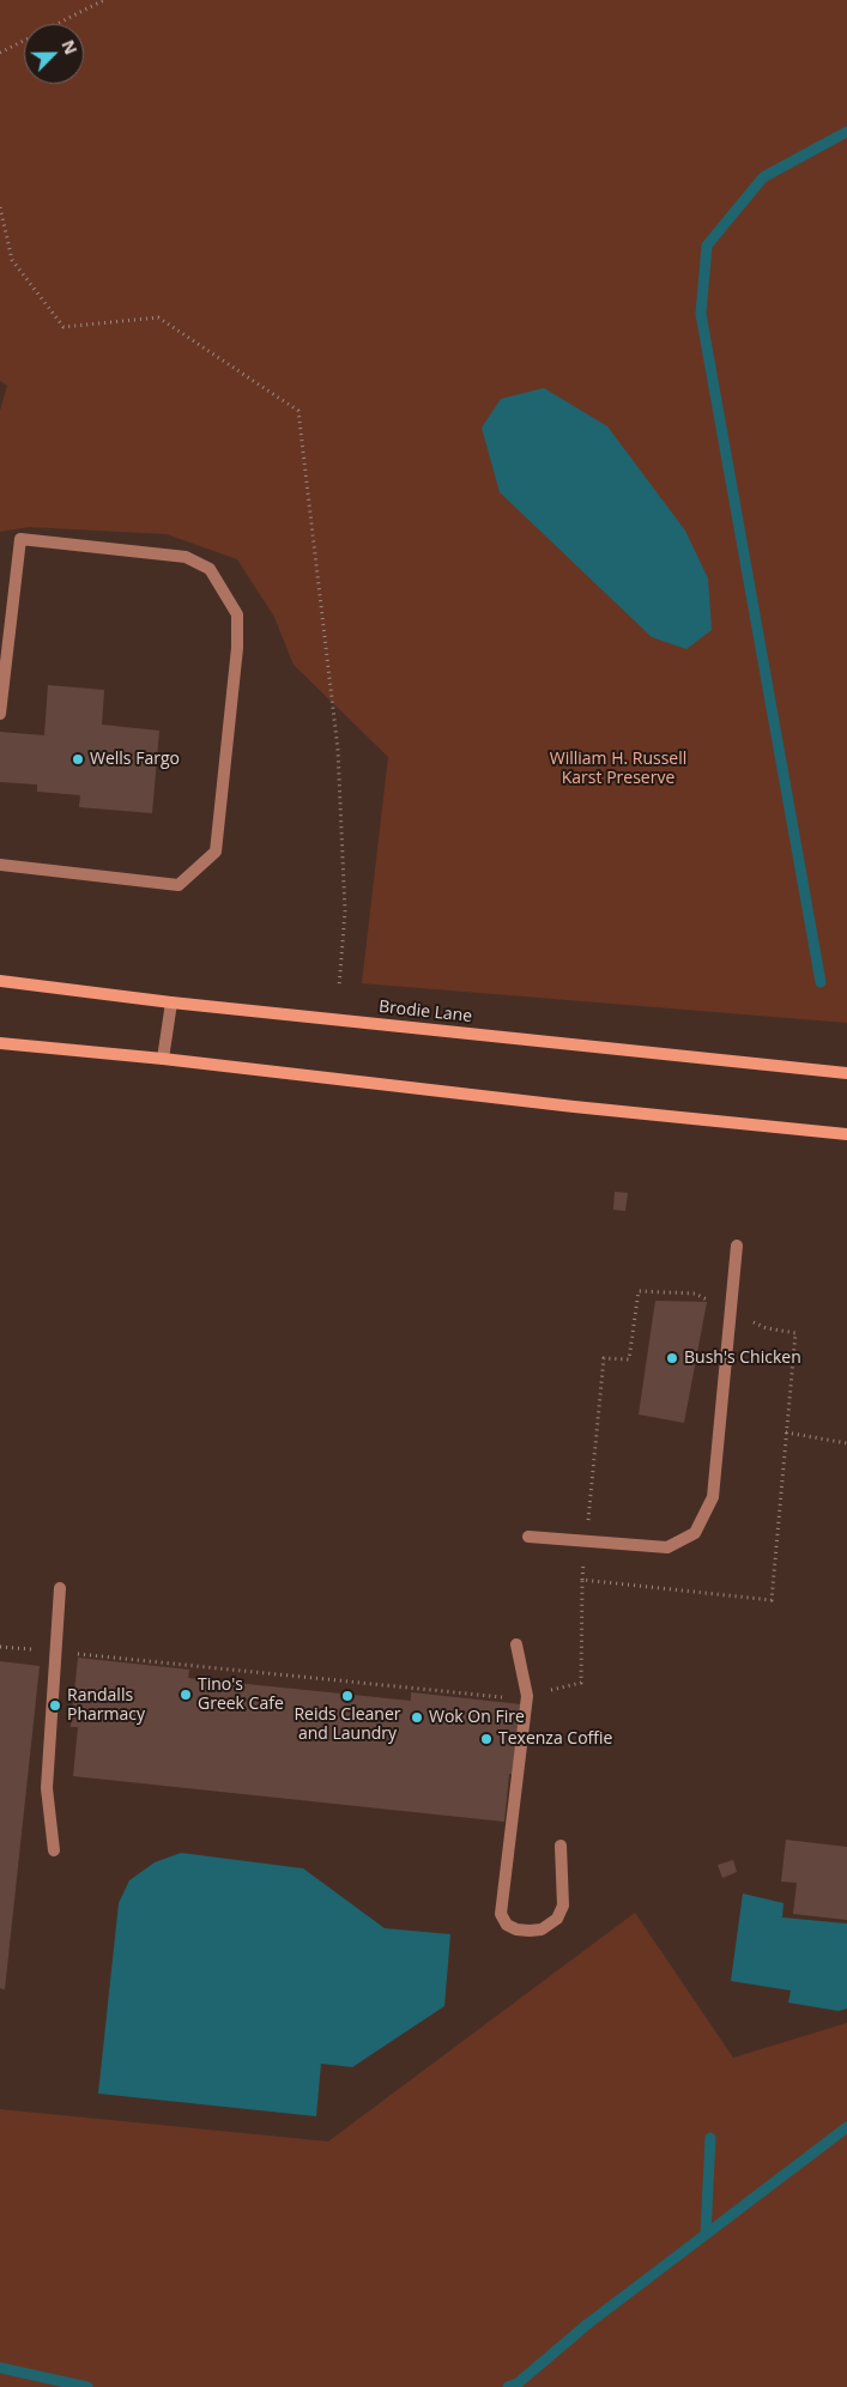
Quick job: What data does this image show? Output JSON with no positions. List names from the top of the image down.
{
  "streets": {
    "main road": ["Brodie Lane"]
  },
  "parks": ["William H. Russell Karst Preserve"],
  "places": [
    "Wells Fargo",
    "Bush's Chicken",
    "Tino's Greek Cafe",
    "Reids Cleaner and Laundry",
    "Randalls Pharmacy",
    "Wok On Fire",
    "Texenza Coffie"
  ],
  "north": "top right"
}
